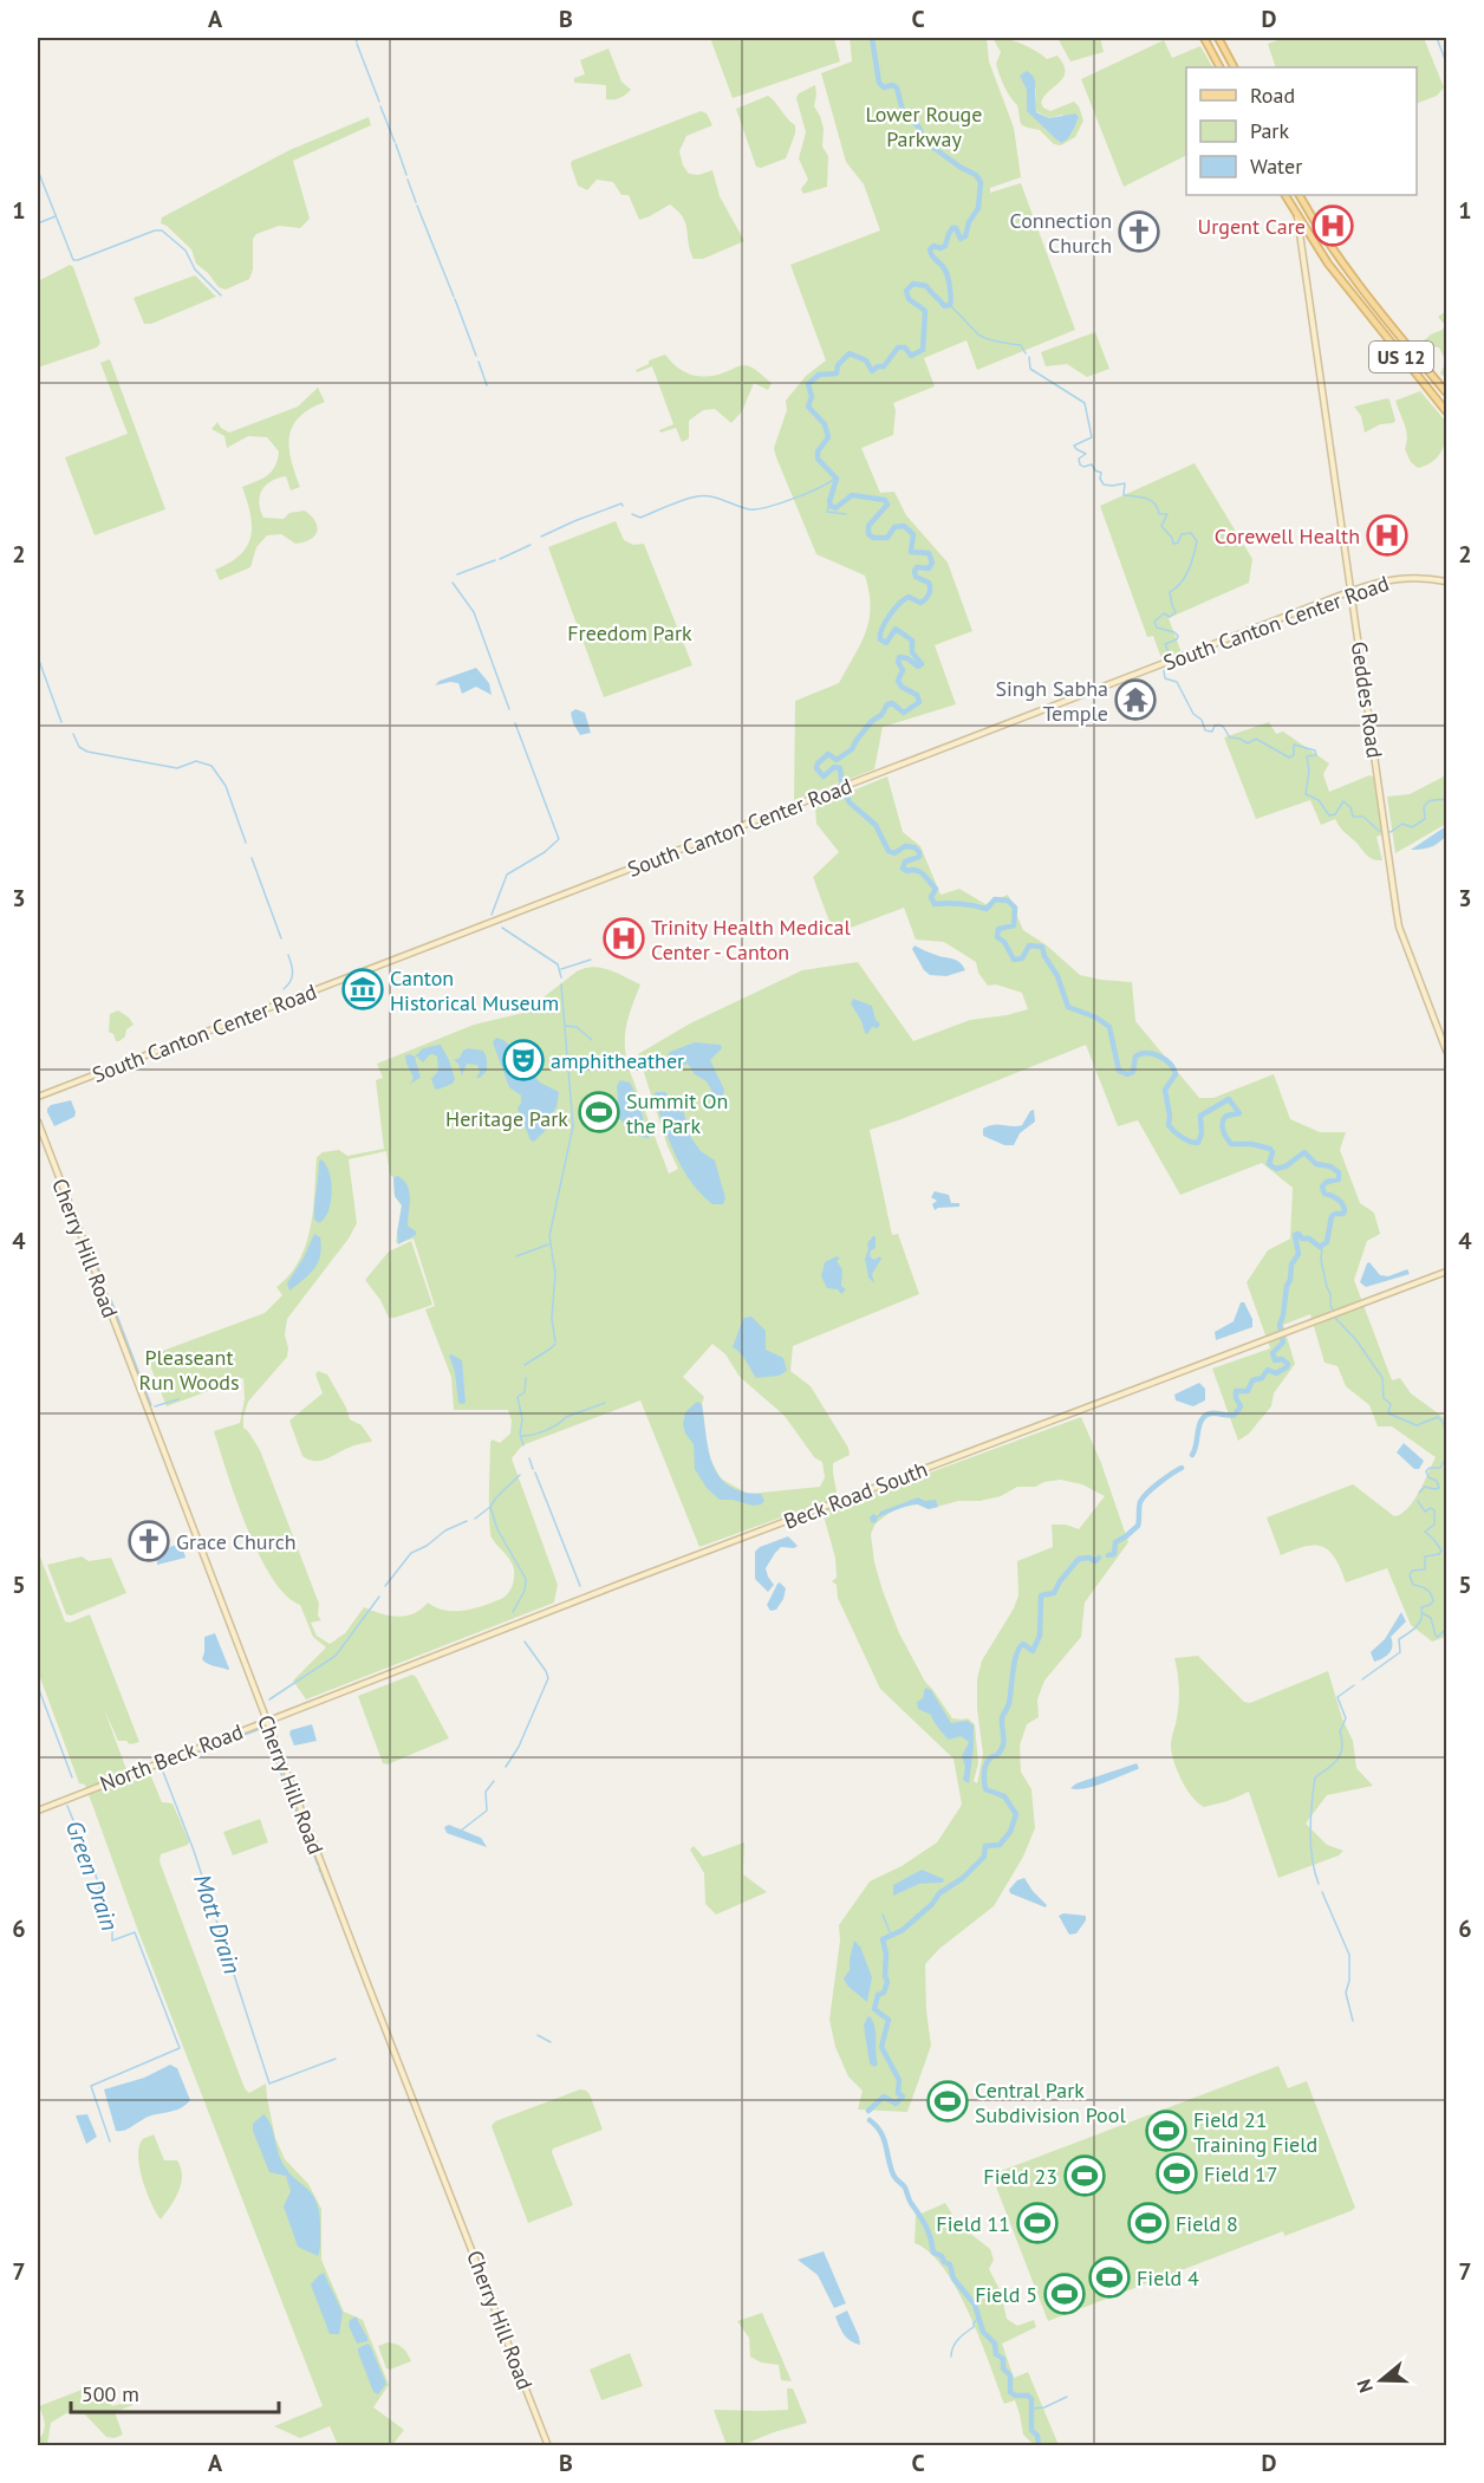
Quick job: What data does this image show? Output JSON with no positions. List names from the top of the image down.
{
  "streets": {
    "main road": [
      "US 12",
      "South Canton Center Road",
      "Geddes Road",
      "Cherry Hill Road",
      "Beck Road South",
      "North Beck Road"
    ]
  },
  "crossings": [
    ["US 12", "Geddes Road"],
    ["South Canton Center Road", "Geddes Road"],
    ["Cherry Hill Road", "Beck Road South"],
    ["Cherry Hill Road", "North Beck Road"],
    ["Beck Road South", "North Beck Road"]
  ],
  "water": ["Green Drain", "Mott Drain"],
  "parks": [
    "Lower Rouge Parkway",
    "Freedom Park",
    "Heritage Park",
    "Pleaseant Run Woods"
  ],
  "places": {
    "hospital": ["Urgent Care", "Corewell Health", "Trinity Health Medical Center - Canton"],
    "church": ["Connection Church", "Grace Church"],
    "temple": ["Singh Sabha Temple"],
    "museum": ["Canton Historical Museum"],
    "theatre": ["amphitheather"],
    "sports": [
      "Summit On the Park",
      "Central Park Subdivision Pool",
      "Field 21 Training Field",
      "Field 17",
      "Field 23",
      "Field 11",
      "Field 8",
      "Field 4",
      "Field 5"
    ]
  },
  "legend": ["Road", "Park", "Water"],
  "scale_bar": "500 m",
  "north": "left",
  "grid": {
    "columns": [
      "A",
      "B",
      "C",
      "D"
    ],
    "rows": [
      "1",
      "2",
      "3",
      "4",
      "5",
      "6",
      "7"
    ]
  }
}
